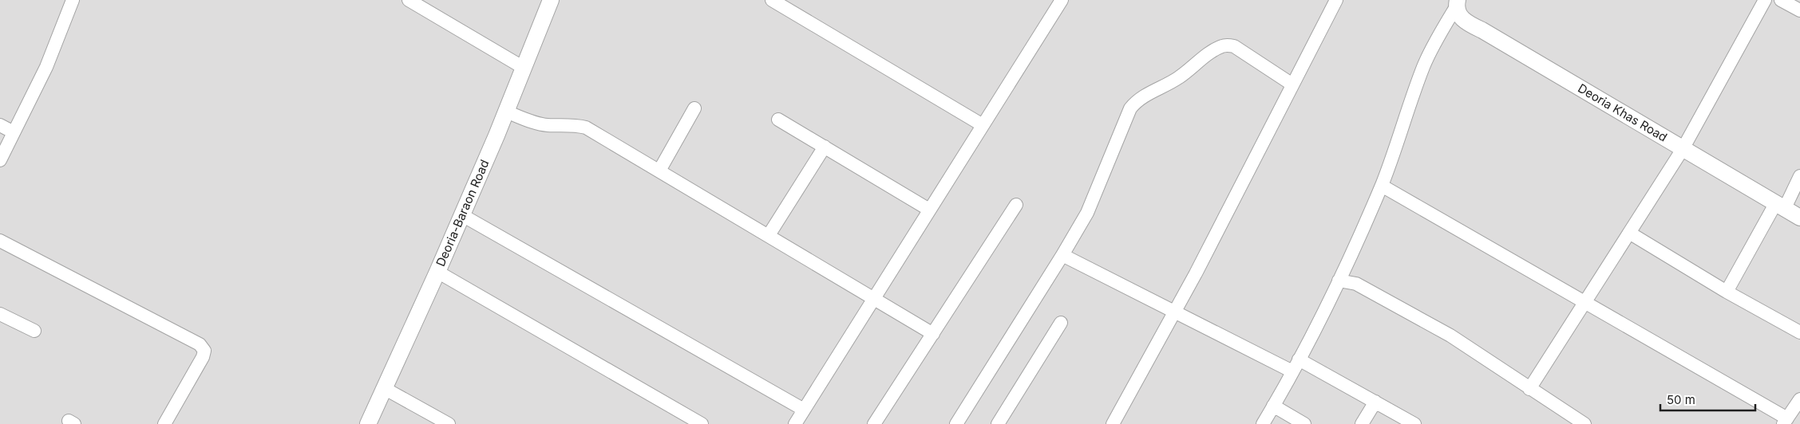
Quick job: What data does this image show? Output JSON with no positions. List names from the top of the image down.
{
  "streets": {
    "street": ["Deoria Khas Road", "Deoria-Baraon Road"]
  },
  "scale_bar": "50 m"
}
